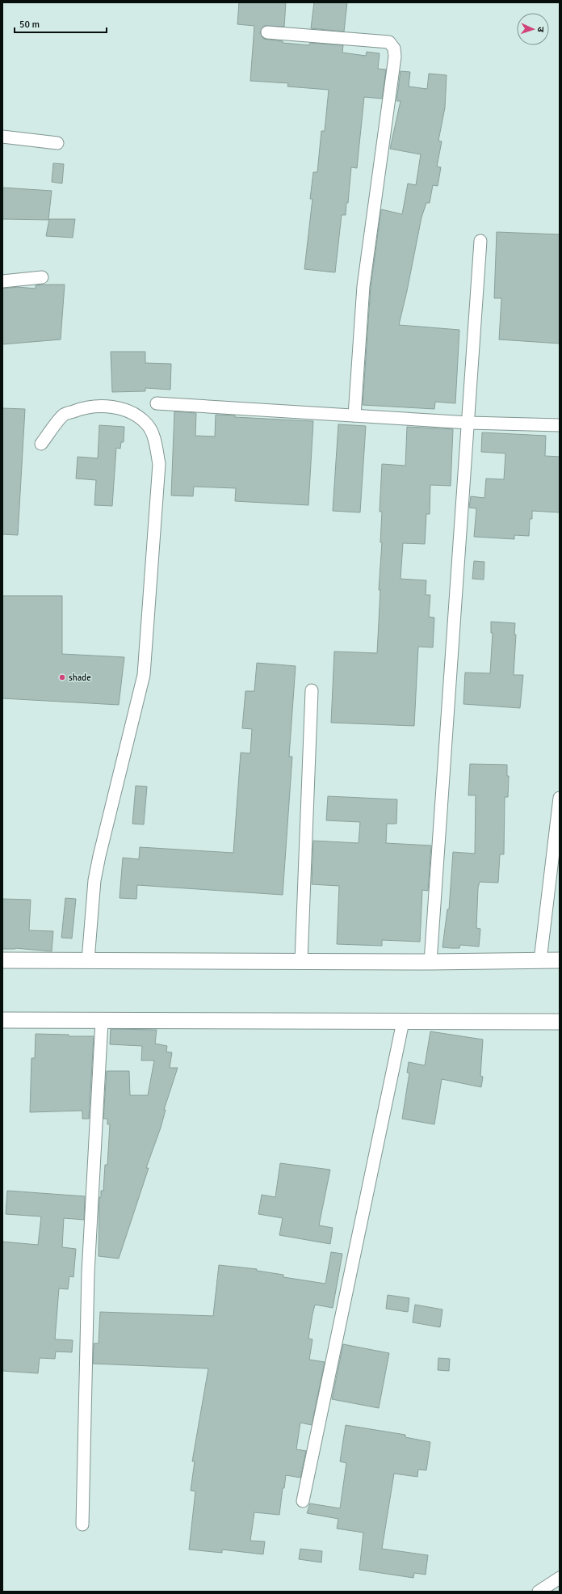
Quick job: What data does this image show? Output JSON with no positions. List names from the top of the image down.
{
  "places": ["shade"],
  "scale_bar": "50 m",
  "north": "right"
}
